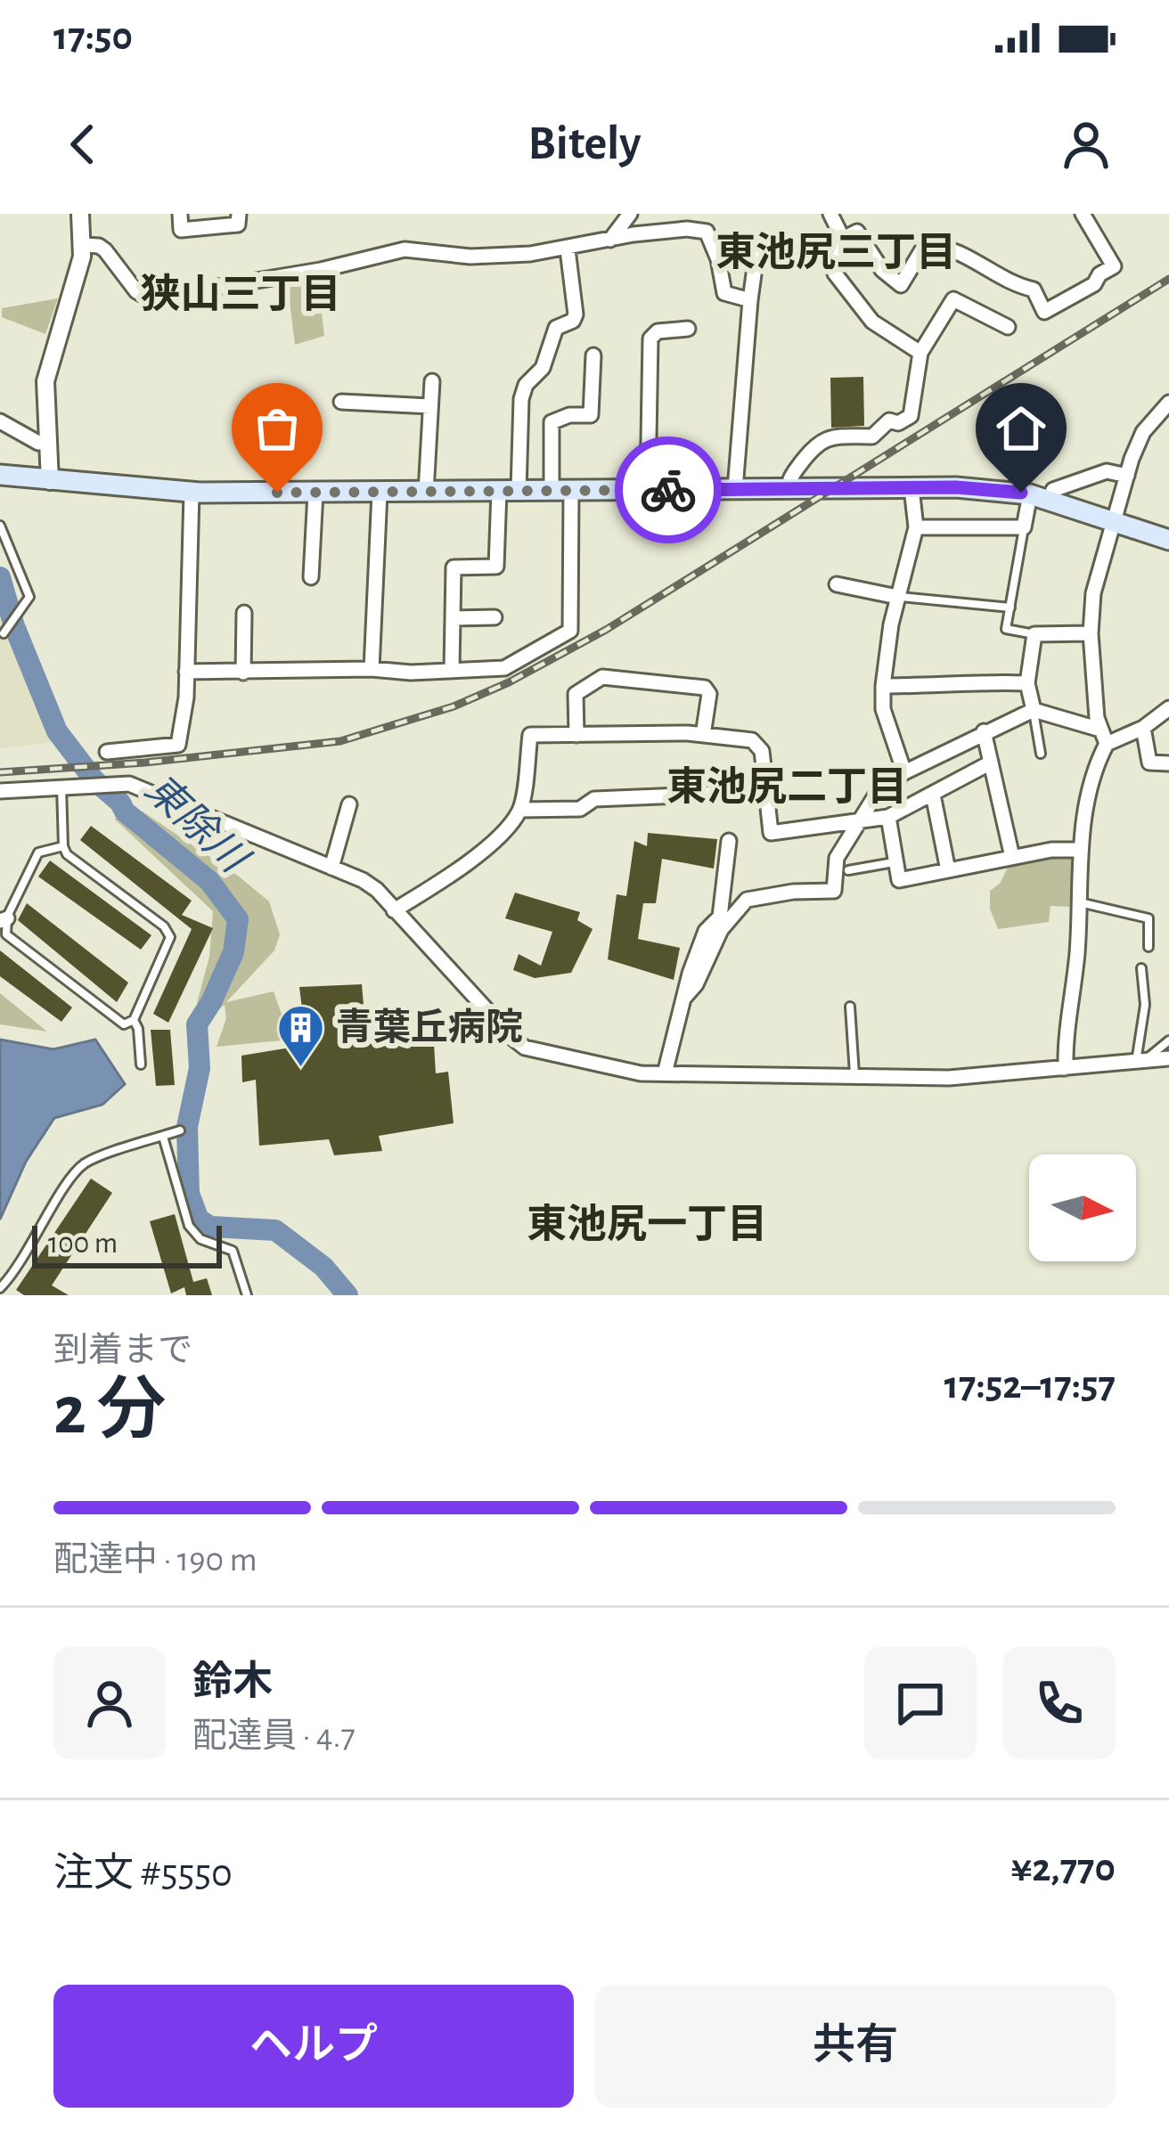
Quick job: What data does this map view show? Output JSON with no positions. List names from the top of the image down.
{
  "districts": [
    "東池尻三丁目",
    "狭山三丁目",
    "東池尻二丁目",
    "東池尻一丁目"
  ],
  "water": ["東除川"],
  "places": {
    "building": ["青葉丘病院"]
  },
  "scale_bar": "100 m",
  "north": "right",
  "page": {
    "status": "17:50",
    "header": "Bitely",
    "scale": "100 m",
    "heading": ["2 分", "到着まで", "17:52–17:57"],
    "panel": [
      "鈴木",
      "配達員 · 4.7",
      "注文 #5550",
      "¥2,770"
    ],
    "bar": "配達中 · 190 m",
    "buttons": ["ヘルプ", "共有"]
  }
}
